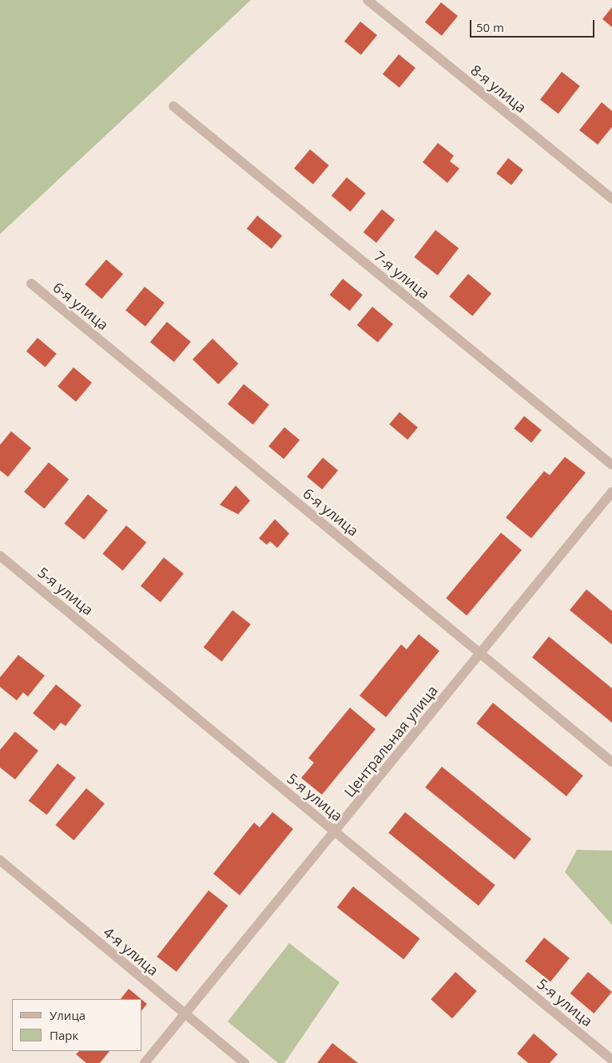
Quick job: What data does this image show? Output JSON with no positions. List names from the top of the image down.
{
  "streets": {
    "street": [
      "8-я улица",
      "7-я улица",
      "6-я улица",
      "5-я улица",
      "Центральная улица",
      "4-я улица"
    ]
  },
  "crossings": [
    ["6-я улица", "Центральная улица"],
    ["5-я улица", "Центральная улица"],
    ["Центральная улица", "4-я улица"]
  ],
  "legend": ["Улица", "Парк"],
  "scale_bar": "50 m"
}
